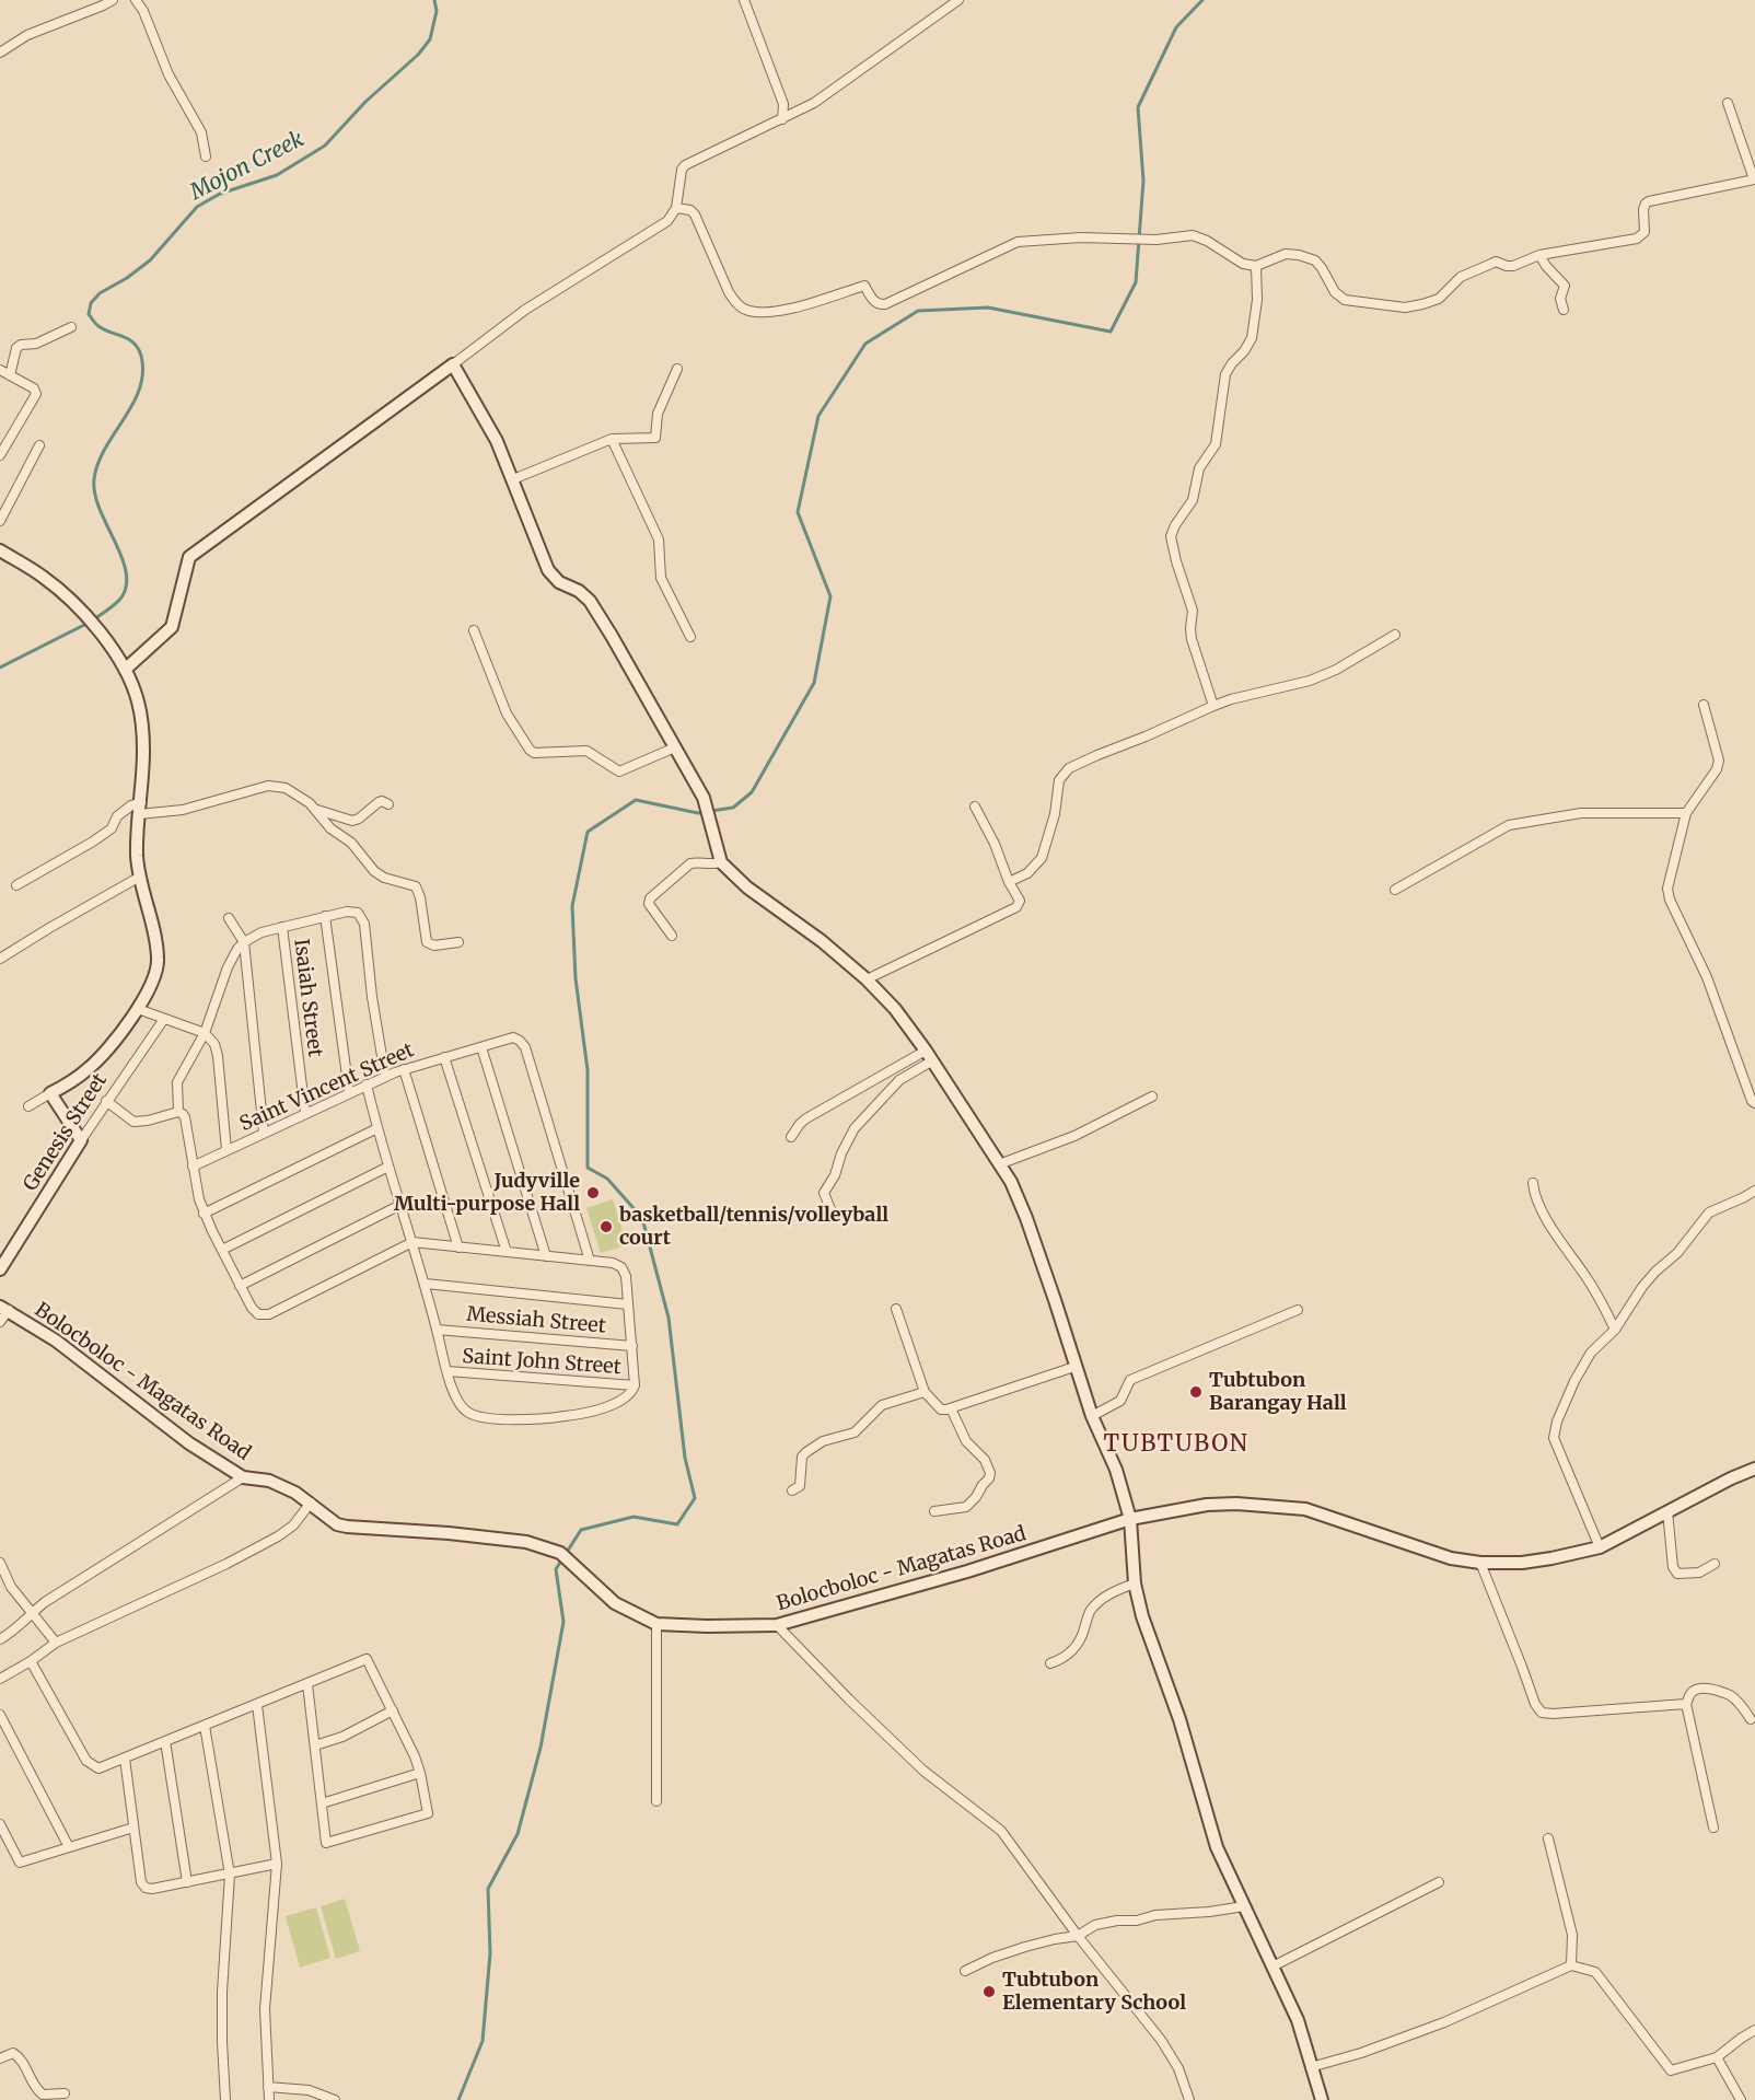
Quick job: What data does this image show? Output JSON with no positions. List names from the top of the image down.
{
  "streets": {
    "street": [
      "Isaiah Street",
      "Saint Vincent Street",
      "Genesis Street",
      "Messiah Street",
      "Saint John Street",
      "Bolocboloc - Magatas Road"
    ]
  },
  "crossings": [
    ["Isaiah Street", "Saint Vincent Street"]
  ],
  "districts": ["TUBTUBON"],
  "water": ["Mojon Creek"],
  "places": [
    "Judyville Multi-purpose Hall",
    "basketball/tennis/volleyball court",
    "Tubtubon Barangay Hall",
    "Tubtubon Elementary School"
  ]
}
